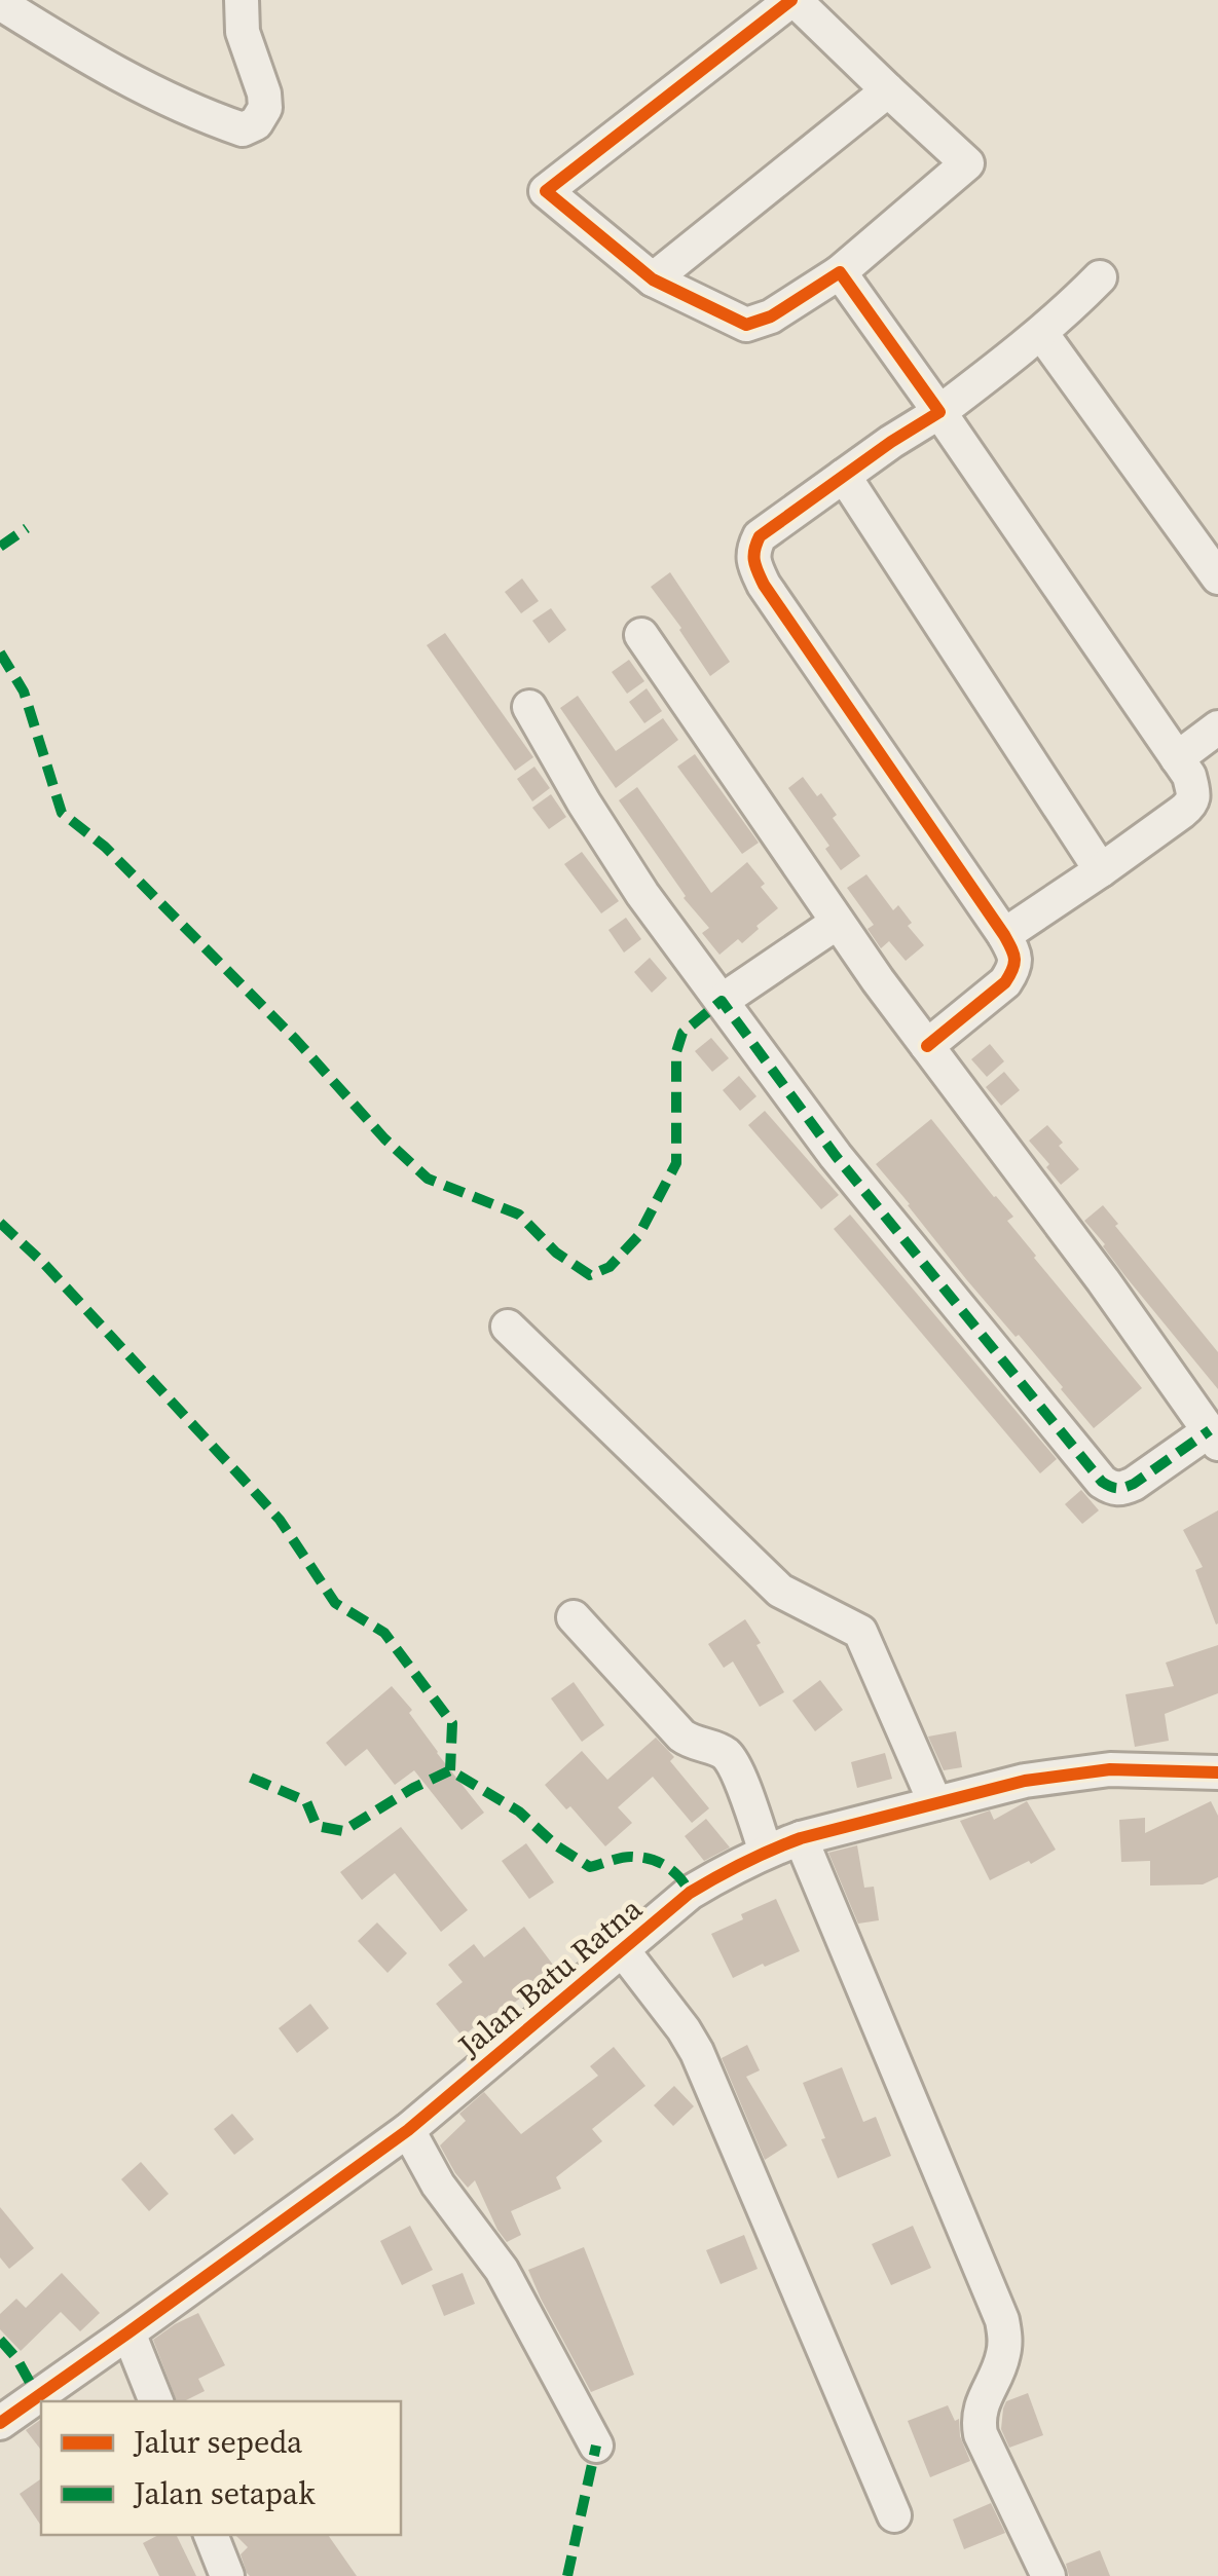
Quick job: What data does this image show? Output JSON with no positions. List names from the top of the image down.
{
  "streets": {
    "street": ["Jalan Batu Ratna"]
  },
  "legend": ["Jalur sepeda", "Jalan setapak"]
}
